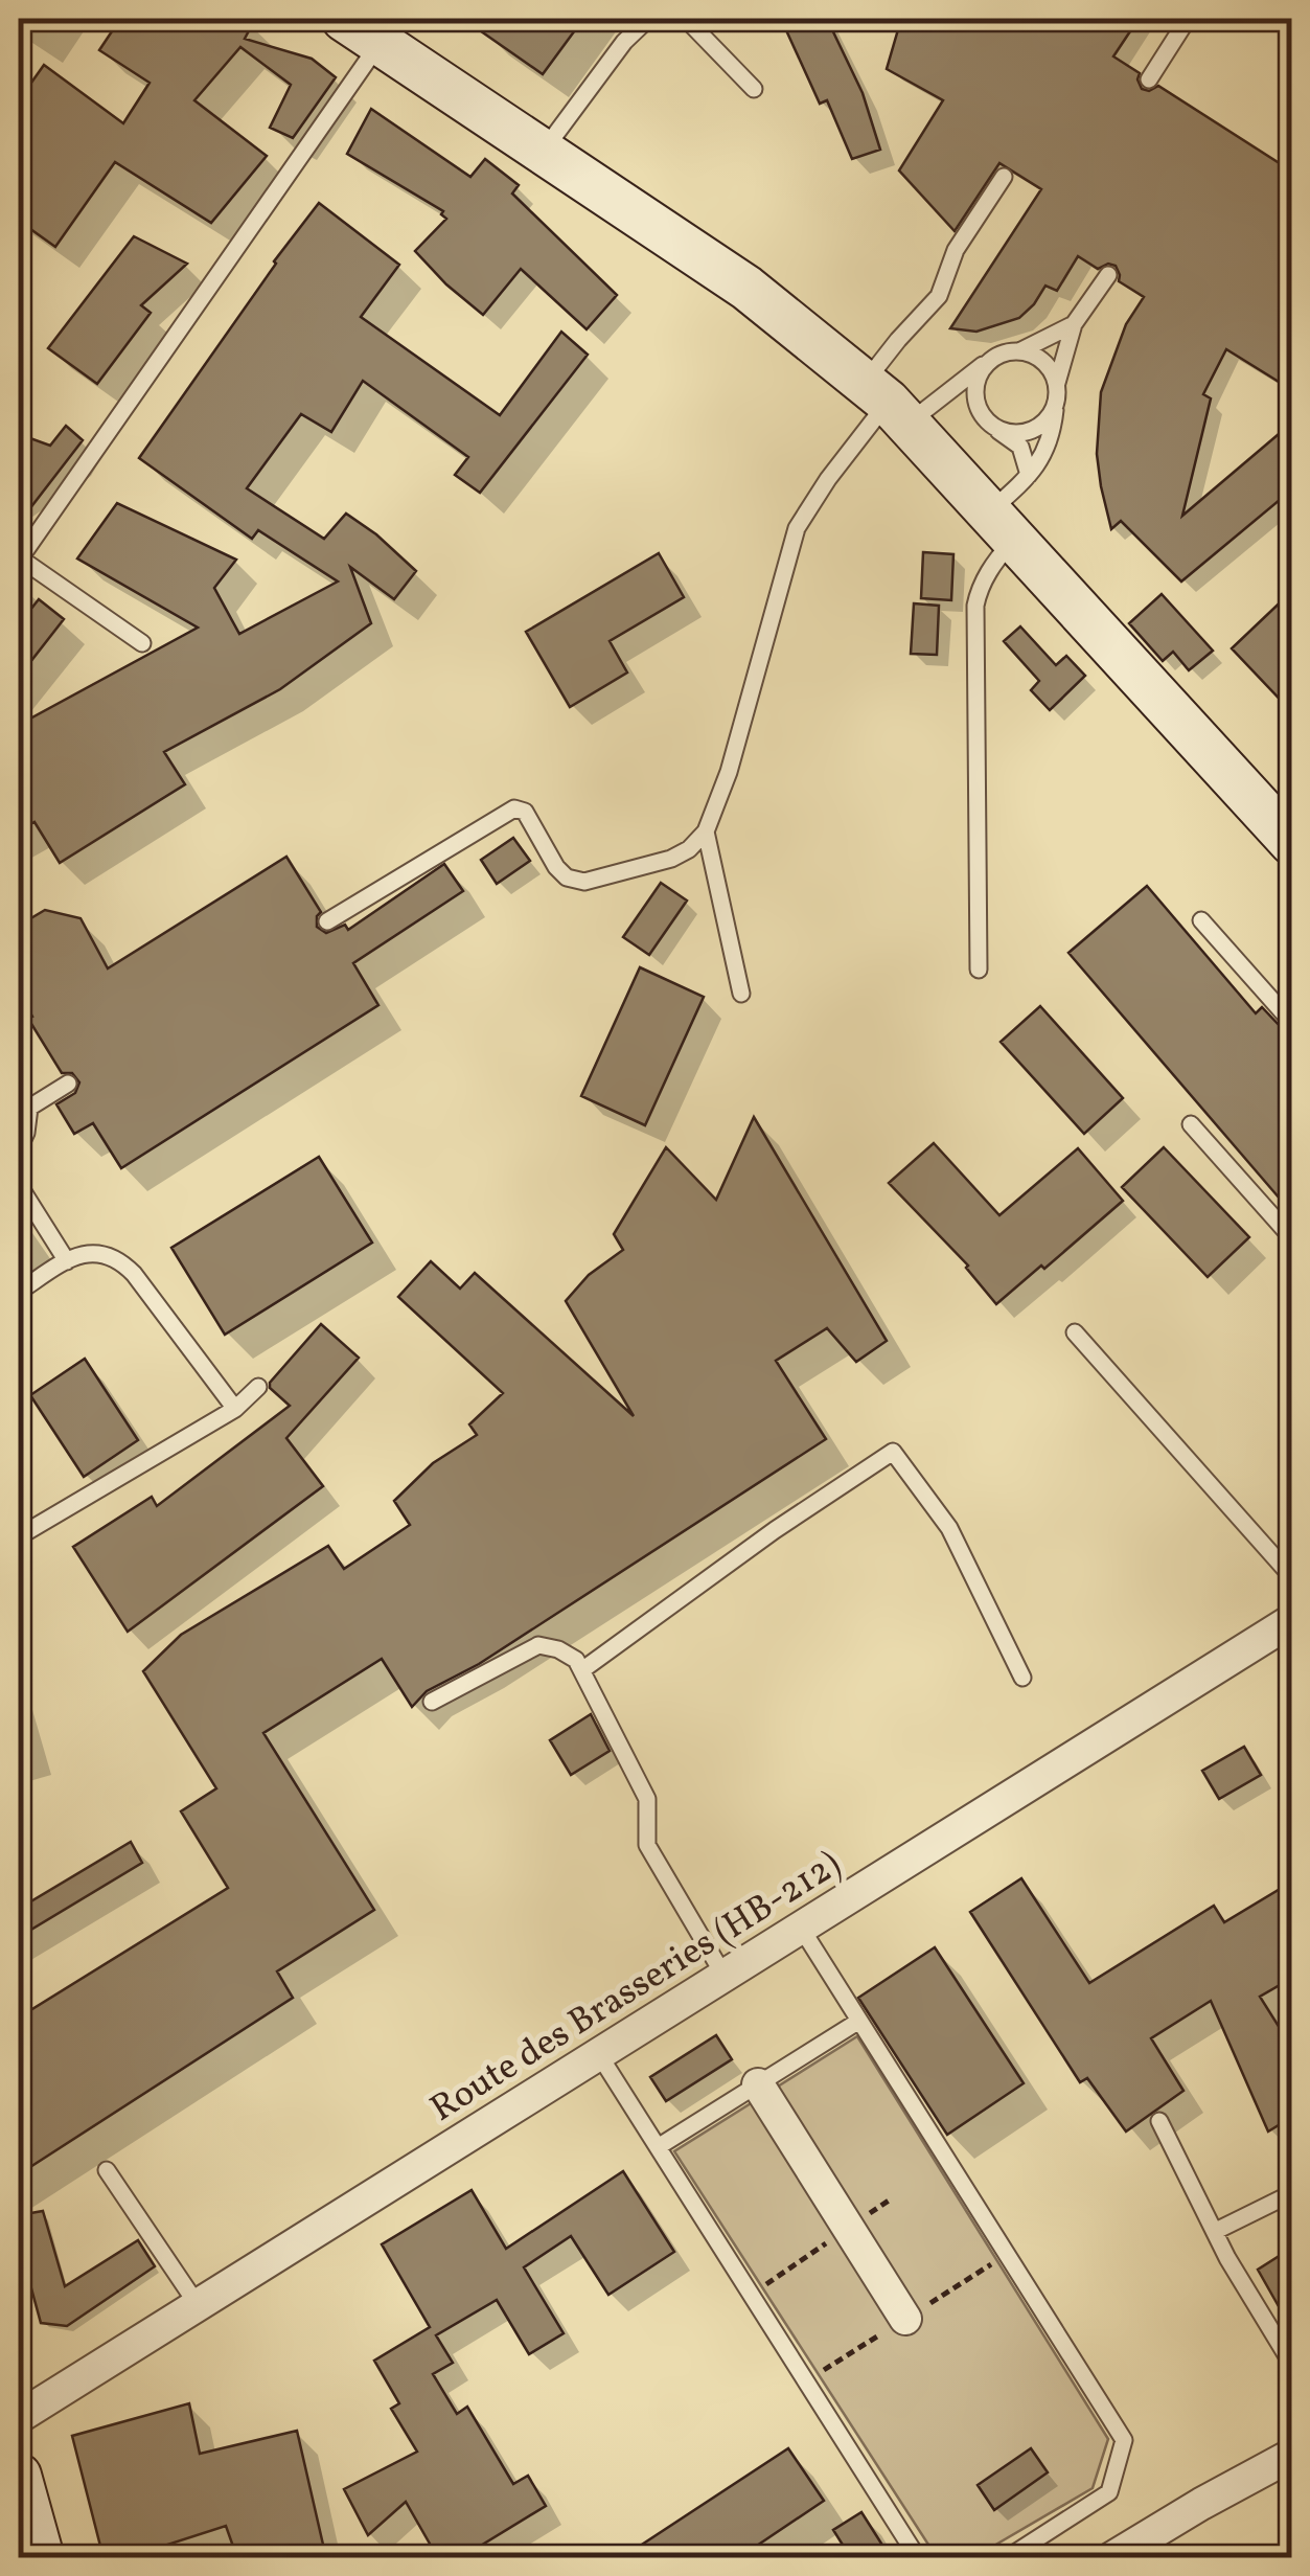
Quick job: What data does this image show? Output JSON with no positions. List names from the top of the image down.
{
  "streets": {
    "street": ["Route des Brasseries (HB-212)"]
  }
}
